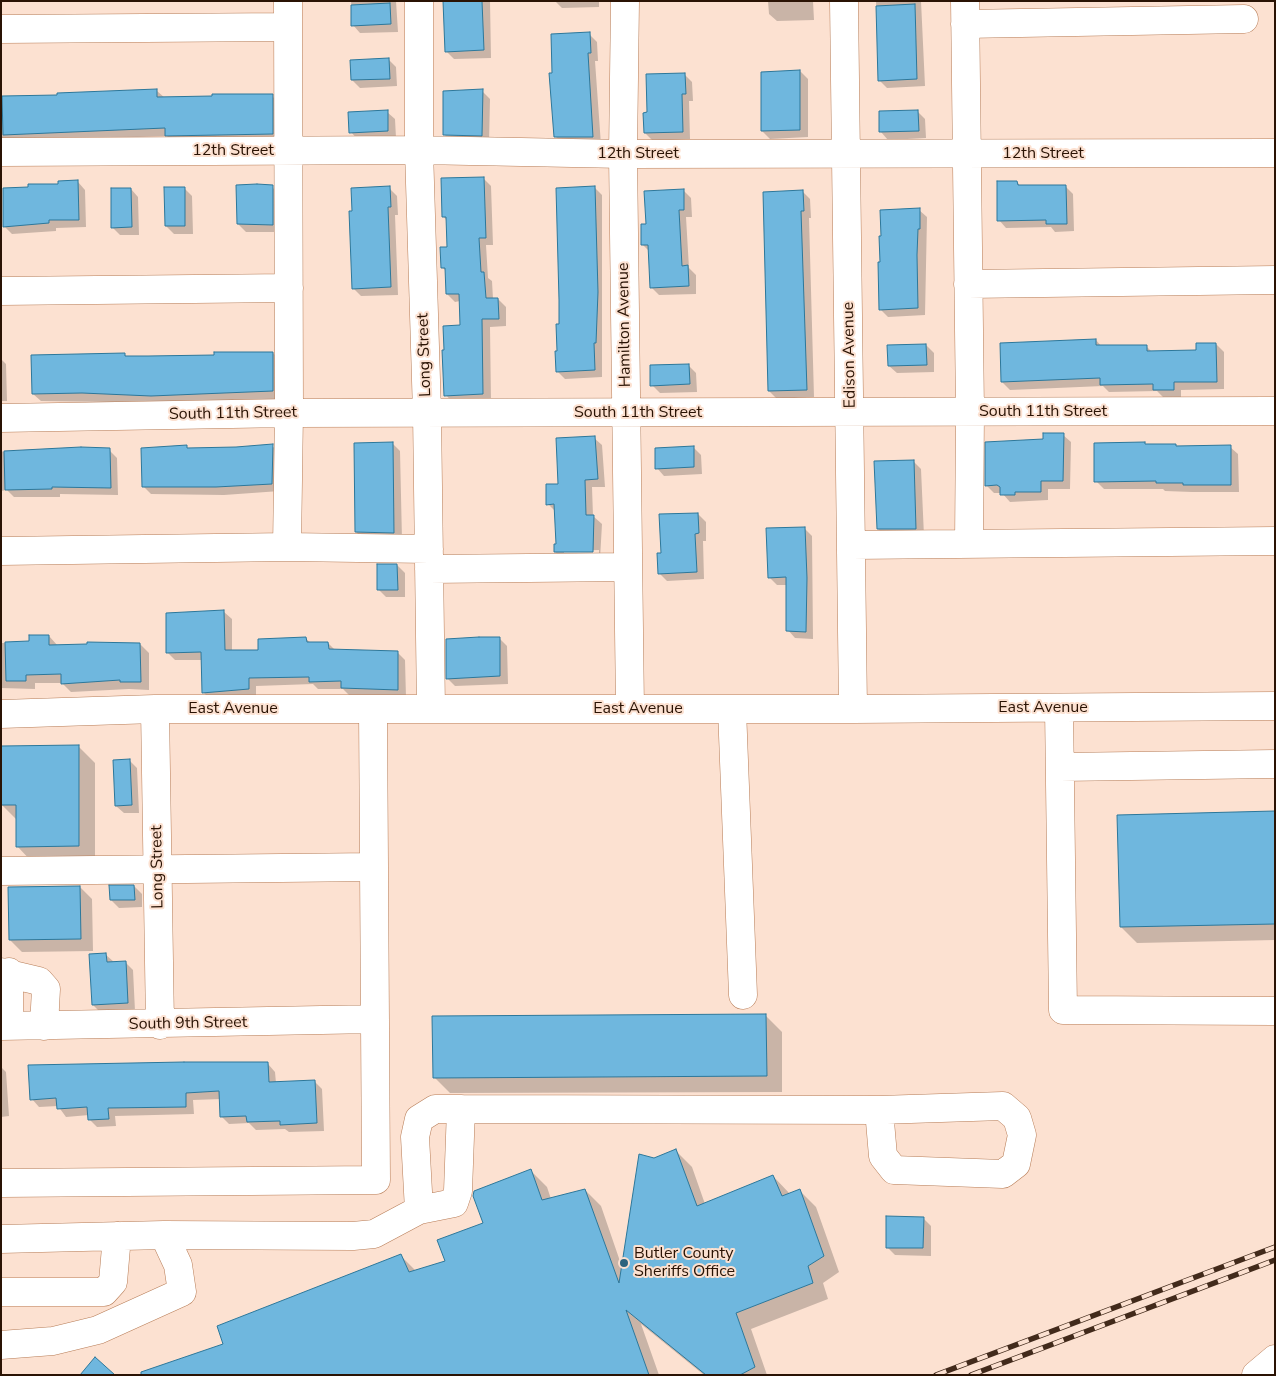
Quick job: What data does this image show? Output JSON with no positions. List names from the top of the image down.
{
  "streets": {
    "street": [
      "12th Street",
      "Hamilton Avenue",
      "Long Street",
      "Edison Avenue",
      "South 11th Street",
      "East Avenue",
      "South 9th Street"
    ]
  },
  "crossings": [
    ["12th Street", "Hamilton Avenue"],
    ["12th Street", "Long Street"],
    ["12th Street", "Edison Avenue"],
    ["Hamilton Avenue", "South 11th Street"],
    ["Hamilton Avenue", "East Avenue"],
    ["Long Street", "South 11th Street"],
    ["Long Street", "East Avenue"],
    ["Long Street", "South 9th Street"],
    ["Edison Avenue", "South 11th Street"],
    ["Edison Avenue", "East Avenue"]
  ],
  "places": ["Butler County Sheriffs Office"]
}
